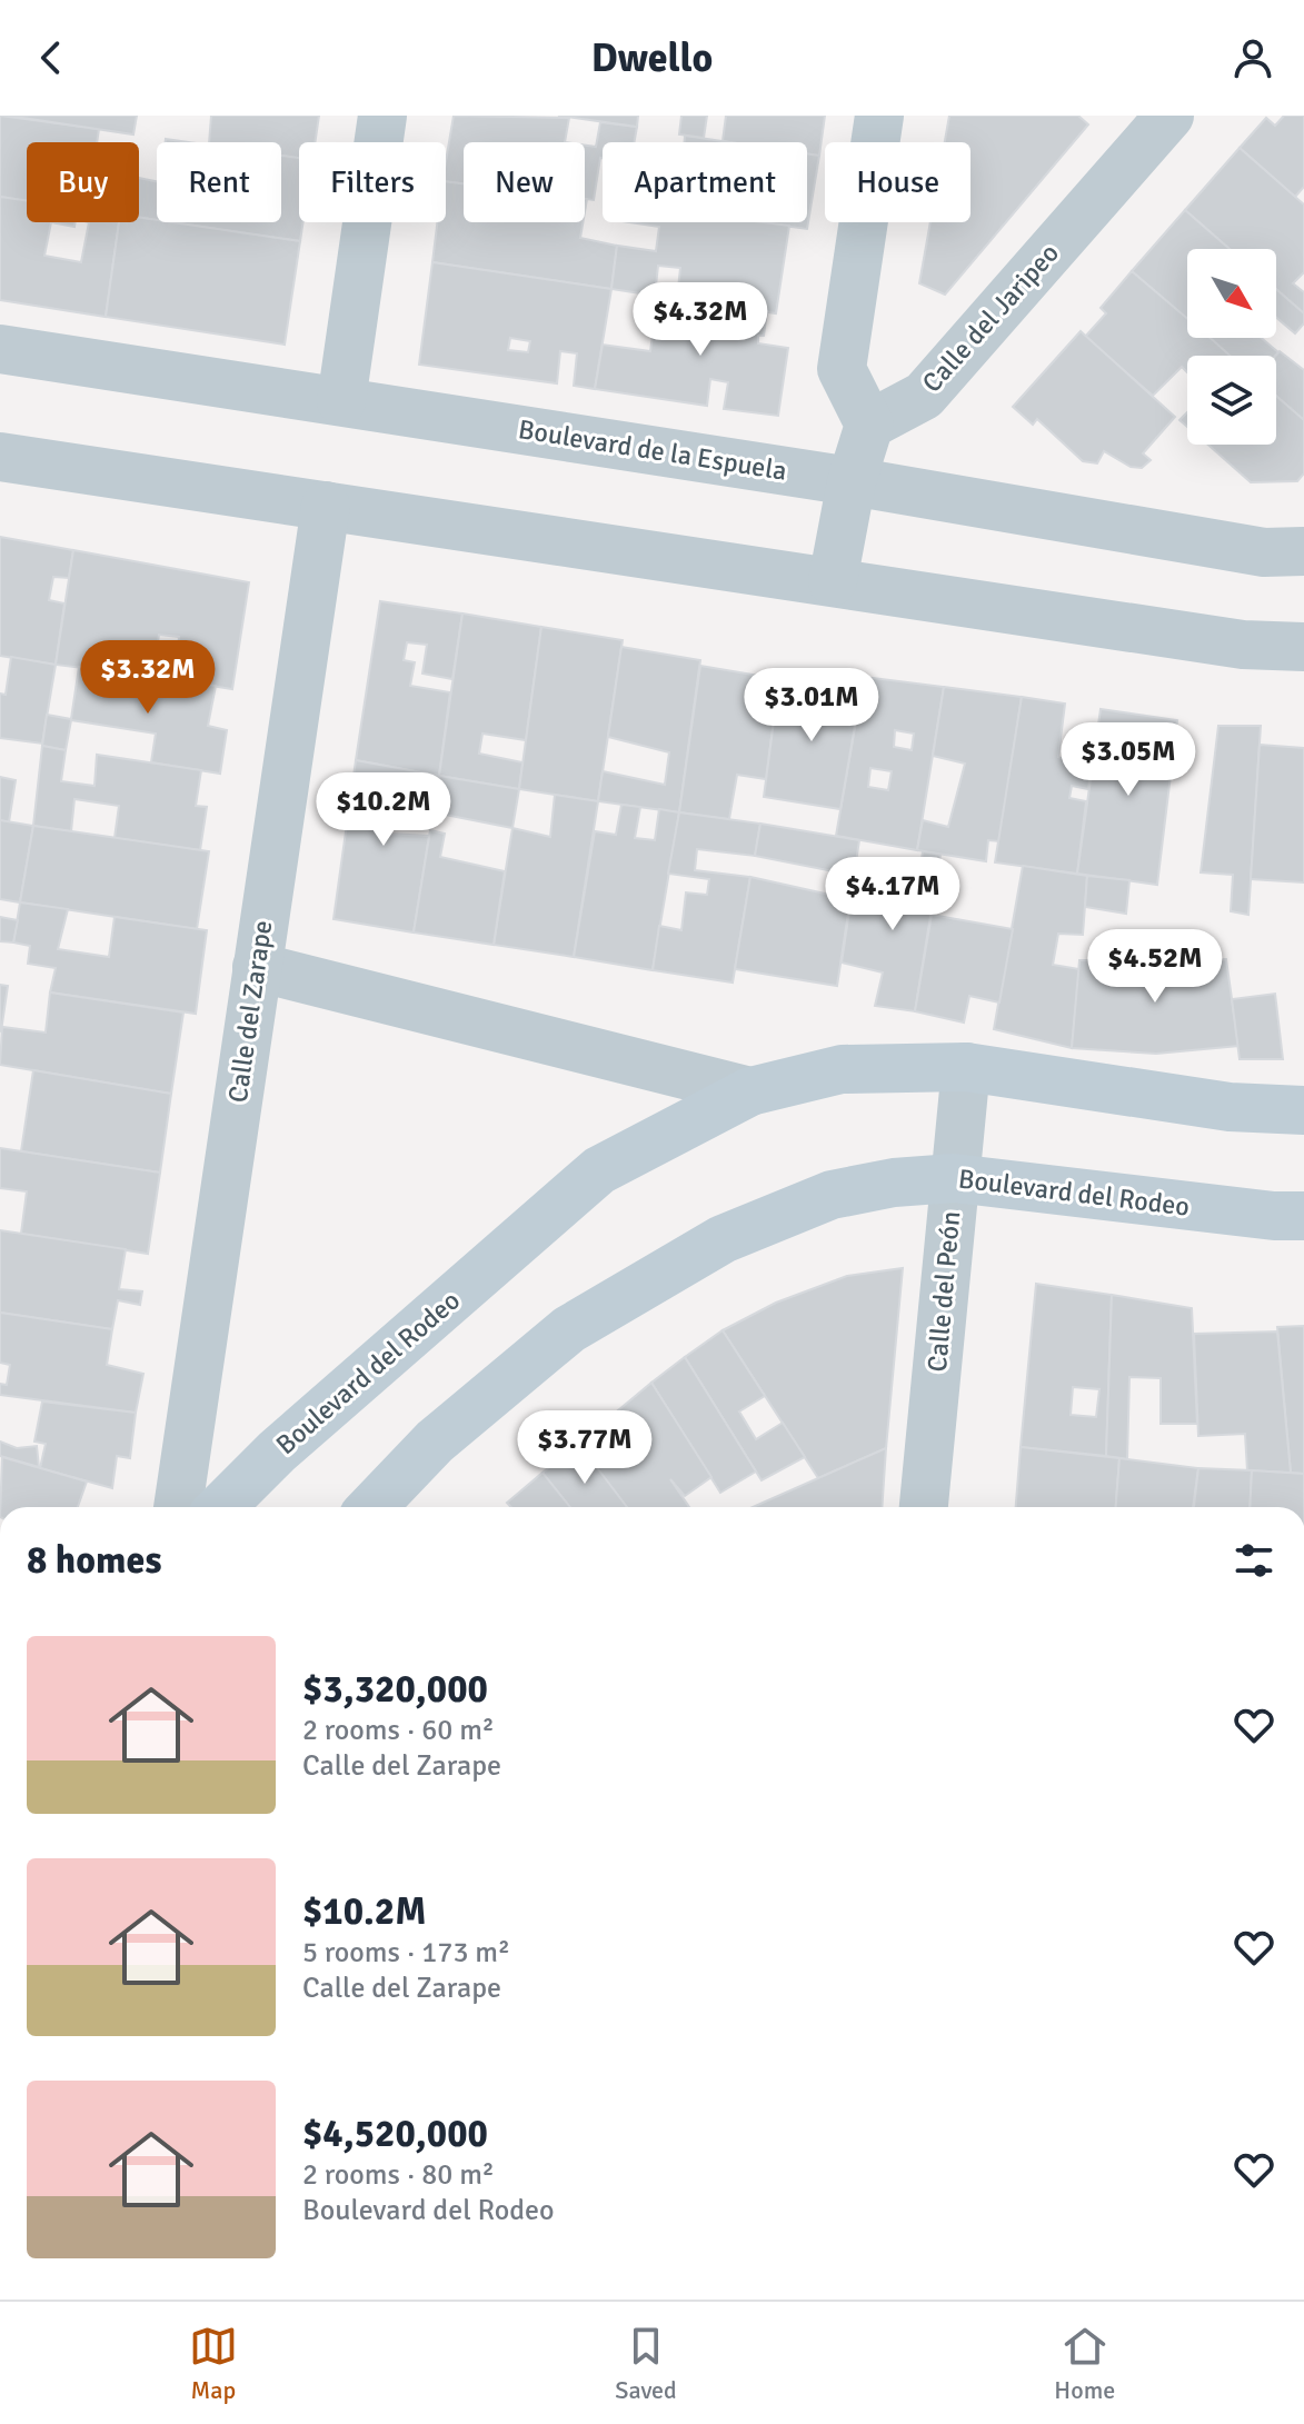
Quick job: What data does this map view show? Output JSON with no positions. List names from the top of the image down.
{
  "streets": {
    "street": [
      "Calle del Jaripeo",
      "Boulevard de la Espuela",
      "Calle del Zarape",
      "Boulevard del Rodeo",
      "Calle del Peón"
    ]
  },
  "crossings": [
    ["Calle del Zarape", "Boulevard del Rodeo"],
    ["Boulevard del Rodeo", "Calle del Peón"]
  ],
  "north": "bottom right",
  "page": {
    "header": "Dwello",
    "chip": [
      "Buy",
      "Rent",
      "Filters",
      "New",
      "Apartment",
      "House"
    ],
    "price": [
      "$4.32M",
      "$3.32M",
      "$3.01M",
      "$3.05M",
      "$10.2M",
      "$4.17M",
      "$4.52M",
      "$3.77M"
    ],
    "heading": "8 homes",
    "list": [
      {
        "name": "$3,320,000",
        "note": "2 rooms · 60 m² · Calle del Zarape"
      },
      {
        "name": "$10.2M",
        "note": "5 rooms · 173 m² · Calle del Zarape"
      },
      {
        "name": "$4,520,000",
        "note": "2 rooms · 80 m² · Boulevard del Rodeo"
      }
    ],
    "tabs": ["Map", "Saved", "Home"]
  }
}
